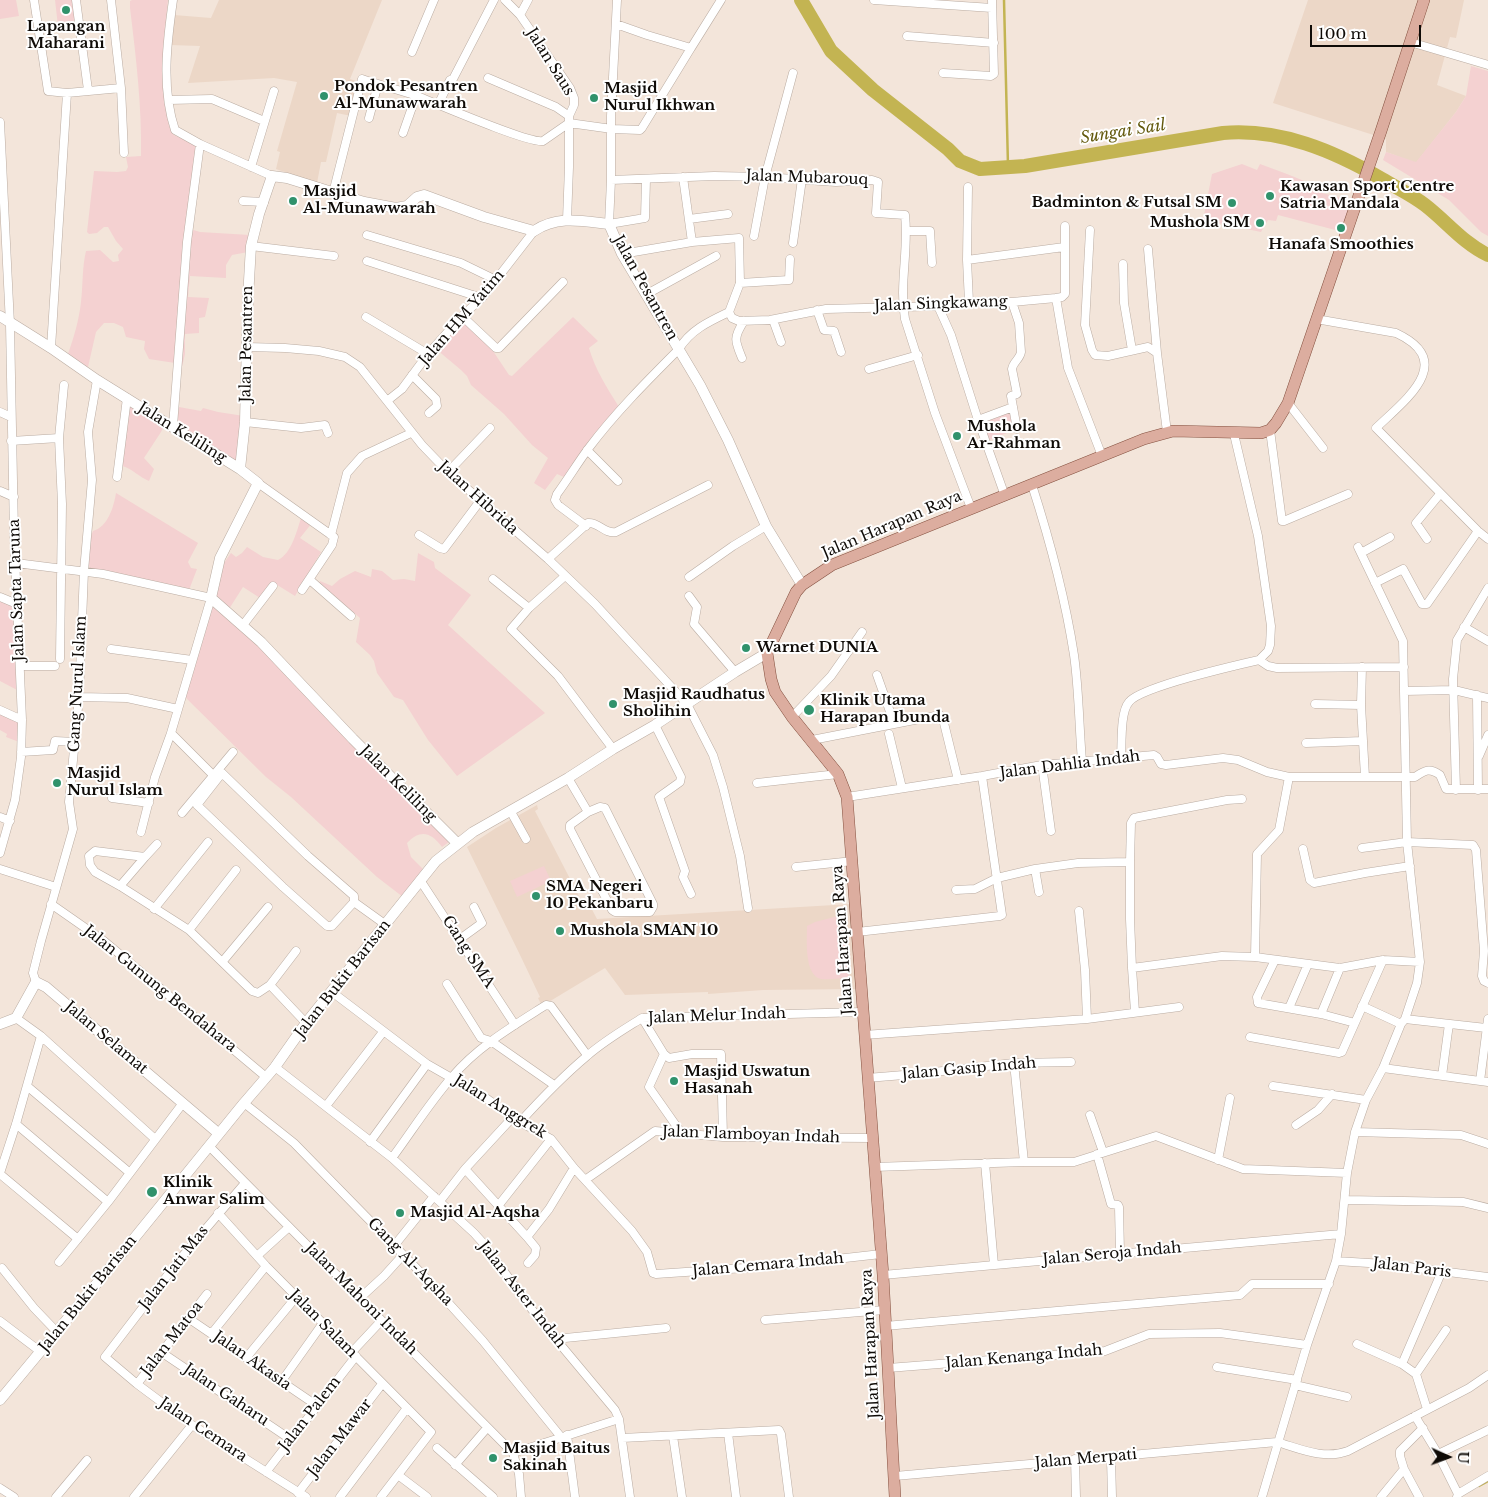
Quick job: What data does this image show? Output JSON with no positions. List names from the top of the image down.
{
  "streets": {
    "main road": ["Jalan Harapan Raya"],
    "street": [
      "Jalan Saus",
      "Jalan Mubarouq",
      "Jalan Pesantren",
      "Jalan Singkawang",
      "Jalan HM Yatim",
      "Jalan Keliling",
      "Jalan Hibrida",
      "Jalan Sapta Taruna",
      "Gang Nurul Islam",
      "Jalan Dahlia Indah",
      "Gang SMA",
      "Jalan Bukit Barisan",
      "Jalan Gunung Bendahara",
      "Jalan Melur Indah",
      "Jalan Selamat",
      "Jalan Gasip Indah",
      "Jalan Anggrek",
      "Jalan Flamboyan Indah",
      "Jalan Seroja Indah",
      "Gang Al-Aqsha",
      "Jalan Cemara Indah",
      "Jalan Jati Mas",
      "Jalan Paris",
      "Jalan Aster Indah",
      "Jalan Mahoni Indah",
      "Jalan Salam",
      "Jalan Matoa",
      "Jalan Kenanga Indah",
      "Jalan Akasia",
      "Jalan Gaharu",
      "Jalan Palem",
      "Jalan Cemara",
      "Jalan Mawar",
      "Jalan Merpati"
    ]
  },
  "crossings": [
    ["Jalan Saus", "Jalan Pesantren"],
    ["Jalan Pesantren", "Jalan HM Yatim"],
    ["Jalan Pesantren", "Jalan Keliling"],
    ["Jalan Pesantren", "Jalan Hibrida"],
    ["Jalan Pesantren", "Jalan Harapan Raya"],
    ["Jalan HM Yatim", "Jalan Hibrida"],
    ["Jalan Keliling", "Jalan Sapta Taruna"],
    ["Jalan Keliling", "Gang Nurul Islam"],
    ["Jalan Keliling", "Jalan Bukit Barisan"],
    ["Jalan Hibrida", "Jalan Bukit Barisan"],
    ["Jalan Harapan Raya", "Jalan Dahlia Indah"],
    ["Jalan Harapan Raya", "Jalan Bukit Barisan"],
    ["Jalan Harapan Raya", "Jalan Melur Indah"],
    ["Jalan Harapan Raya", "Jalan Gasip Indah"],
    ["Jalan Harapan Raya", "Jalan Flamboyan Indah"],
    ["Jalan Harapan Raya", "Jalan Seroja Indah"],
    ["Jalan Harapan Raya", "Jalan Cemara Indah"],
    ["Jalan Harapan Raya", "Jalan Kenanga Indah"],
    ["Jalan Harapan Raya", "Jalan Merpati"],
    ["Gang Nurul Islam", "Jalan Gunung Bendahara"],
    ["Gang Nurul Islam", "Jalan Selamat"],
    ["Gang SMA", "Jalan Bukit Barisan"],
    ["Jalan Bukit Barisan", "Jalan Gunung Bendahara"],
    ["Jalan Bukit Barisan", "Jalan Selamat"],
    ["Jalan Bukit Barisan", "Jalan Anggrek"],
    ["Jalan Bukit Barisan", "Gang Al-Aqsha"],
    ["Jalan Bukit Barisan", "Jalan Aster Indah"],
    ["Jalan Bukit Barisan", "Jalan Mahoni Indah"],
    ["Jalan Melur Indah", "Jalan Anggrek"],
    ["Jalan Anggrek", "Jalan Flamboyan Indah"],
    ["Jalan Anggrek", "Jalan Cemara Indah"],
    ["Jalan Jati Mas", "Jalan Mahoni Indah"],
    ["Jalan Jati Mas", "Jalan Salam"],
    ["Jalan Jati Mas", "Jalan Cemara"],
    ["Jalan Mahoni Indah", "Jalan Palem"],
    ["Jalan Salam", "Jalan Palem"],
    ["Jalan Salam", "Jalan Mawar"],
    ["Jalan Matoa", "Jalan Akasia"],
    ["Jalan Matoa", "Jalan Gaharu"],
    ["Jalan Matoa", "Jalan Cemara"],
    ["Jalan Akasia", "Jalan Palem"],
    ["Jalan Gaharu", "Jalan Palem"],
    ["Jalan Palem", "Jalan Cemara"],
    ["Jalan Cemara", "Jalan Mawar"]
  ],
  "water": ["Sungai Sail"],
  "places": [
    "Lapangan Maharani",
    "Pondok Pesantren Al-Munawwarah",
    "Masjid Nurul Ikhwan",
    "Kawasan Sport Centre Satria Mandala",
    "Masjid Al-Munawwarah",
    "Badminton & Futsal SM",
    "Mushola SM",
    "Hanafa Smoothies",
    "Mushola Ar-Rahman",
    "Warnet DUNIA",
    "Masjid Raudhatus Sholihin",
    "Klinik Utama Harapan Ibunda",
    "Masjid Nurul Islam",
    "SMA Negeri 10 Pekanbaru",
    "Mushola SMAN 10",
    "Masjid Uswatun Hasanah",
    "Klinik Anwar Salim",
    "Masjid Al-Aqsha",
    "Masjid Baitus Sakinah"
  ],
  "scale_bar": "100 m",
  "north": "right"
}
